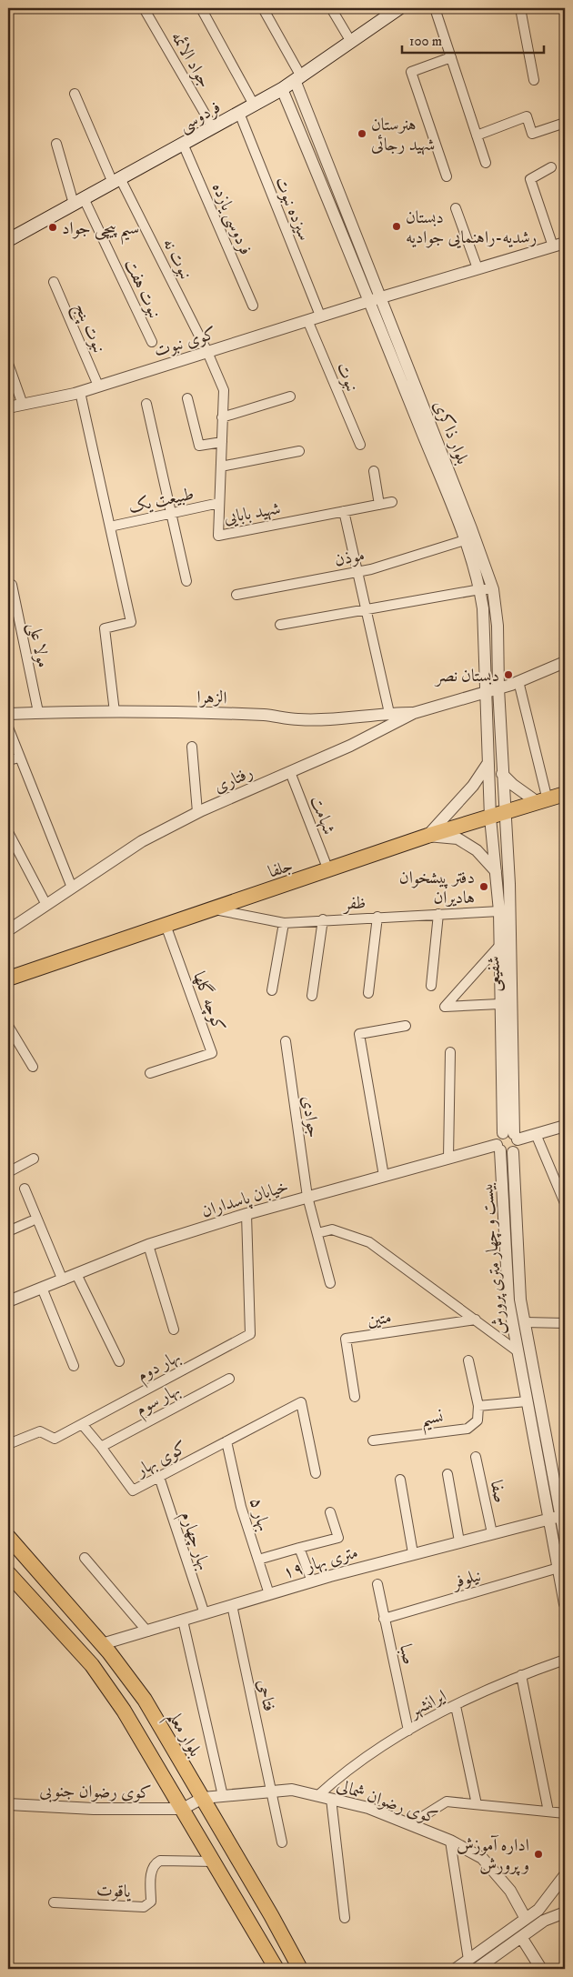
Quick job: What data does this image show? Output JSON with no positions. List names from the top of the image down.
{
  "streets": {
    "main road": ["فردوسی", "جلفا", "بلوار معلم"],
    "street": [
      "جواد الائمه",
      "سیزده نبوت",
      "فردوسی یازده",
      "نبوت نه",
      "نبوت هفت",
      "نبوت پنج",
      "کوی نبوت",
      "نبوت",
      "بلوار ذاکری",
      "طبیعت یک",
      "شهید بابایی",
      "موذن",
      "مولا علی",
      "الزهرا",
      "رفتاری",
      "شهامت",
      "ظفر",
      "شفیعی",
      "کوچه گلها",
      "جوادی",
      "خیابان پاسداران",
      "بیست و چهار متری پرورش",
      "متین",
      "بهار دوم",
      "بهار سوم",
      "نسیم",
      "کوی بهار",
      "صفا",
      "بهار ۵",
      "بهار چهارم",
      "۱۹ متری بهار",
      "نیلوفر",
      "صبا",
      "فتاحی",
      "ایرانشهر",
      "کوی رضوان جنوبی",
      "کوی رضوان شمالی",
      "یاقوت"
    ]
  },
  "crossings": [
    ["جواد الائمه", "فردوسی"],
    ["فردوسی", "سیزده نبوت"],
    ["فردوسی", "فردوسی یازده"],
    ["فردوسی", "نبوت نه"],
    ["فردوسی", "نبوت هفت"],
    ["فردوسی", "بلوار ذاکری"],
    ["سیزده نبوت", "کوی نبوت"],
    ["نبوت نه", "کوی نبوت"],
    ["نبوت نه", "شهید بابایی"],
    ["نبوت پنج", "کوی نبوت"],
    ["کوی نبوت", "نبوت"],
    ["کوی نبوت", "بلوار ذاکری"],
    ["کوی نبوت", "شهید بابایی"],
    ["بلوار ذاکری", "موذن"],
    ["بلوار ذاکری", "جلفا"],
    ["بلوار ذاکری", "شفیعی"],
    ["طبیعت یک", "شهید بابایی"],
    ["مولا علی", "الزهرا"],
    ["الزهرا", "رفتاری"],
    ["رفتاری", "شهامت"],
    ["شهامت", "جلفا"],
    ["جلفا", "ظفر"],
    ["جلفا", "شفیعی"],
    ["جلفا", "کوچه گلها"],
    ["ظفر", "شفیعی"],
    ["شفیعی", "خیابان پاسداران"],
    ["شفیعی", "بیست و چهار متری پرورش"],
    ["جوادی", "خیابان پاسداران"],
    ["خیابان پاسداران", "بیست و چهار متری پرورش"],
    ["خیابان پاسداران", "بهار دوم"],
    ["بیست و چهار متری پرورش", "۱۹ متری بهار"],
    ["بیست و چهار متری پرورش", "نیلوفر"],
    ["بهار دوم", "کوی بهار"],
    ["بهار سوم", "کوی بهار"],
    ["کوی بهار", "بهار ۵"],
    ["کوی بهار", "بهار چهارم"],
    ["صفا", "۱۹ متری بهار"],
    ["بهار ۵", "۱۹ متری بهار"],
    ["بهار چهارم", "۱۹ متری بهار"],
    ["۱۹ متری بهار", "فتاحی"],
    ["۱۹ متری بهار", "بلوار معلم"],
    ["نیلوفر", "صبا"],
    ["صبا", "ایرانشهر"],
    ["فتاحی", "کوی رضوان شمالی"],
    ["ایرانشهر", "کوی رضوان شمالی"],
    ["بلوار معلم", "کوی رضوان شمالی"]
  ],
  "places": [
    "هنرستان شهید رجائی",
    "دبستان رشدیه-راهنمایی جوادیه",
    "سیم پیچی جواد",
    "دبستان نصر",
    "دفتر پیشخوان هادیران",
    "اداره آموزش و پرورش"
  ],
  "scale_bar": "100 m"
}
